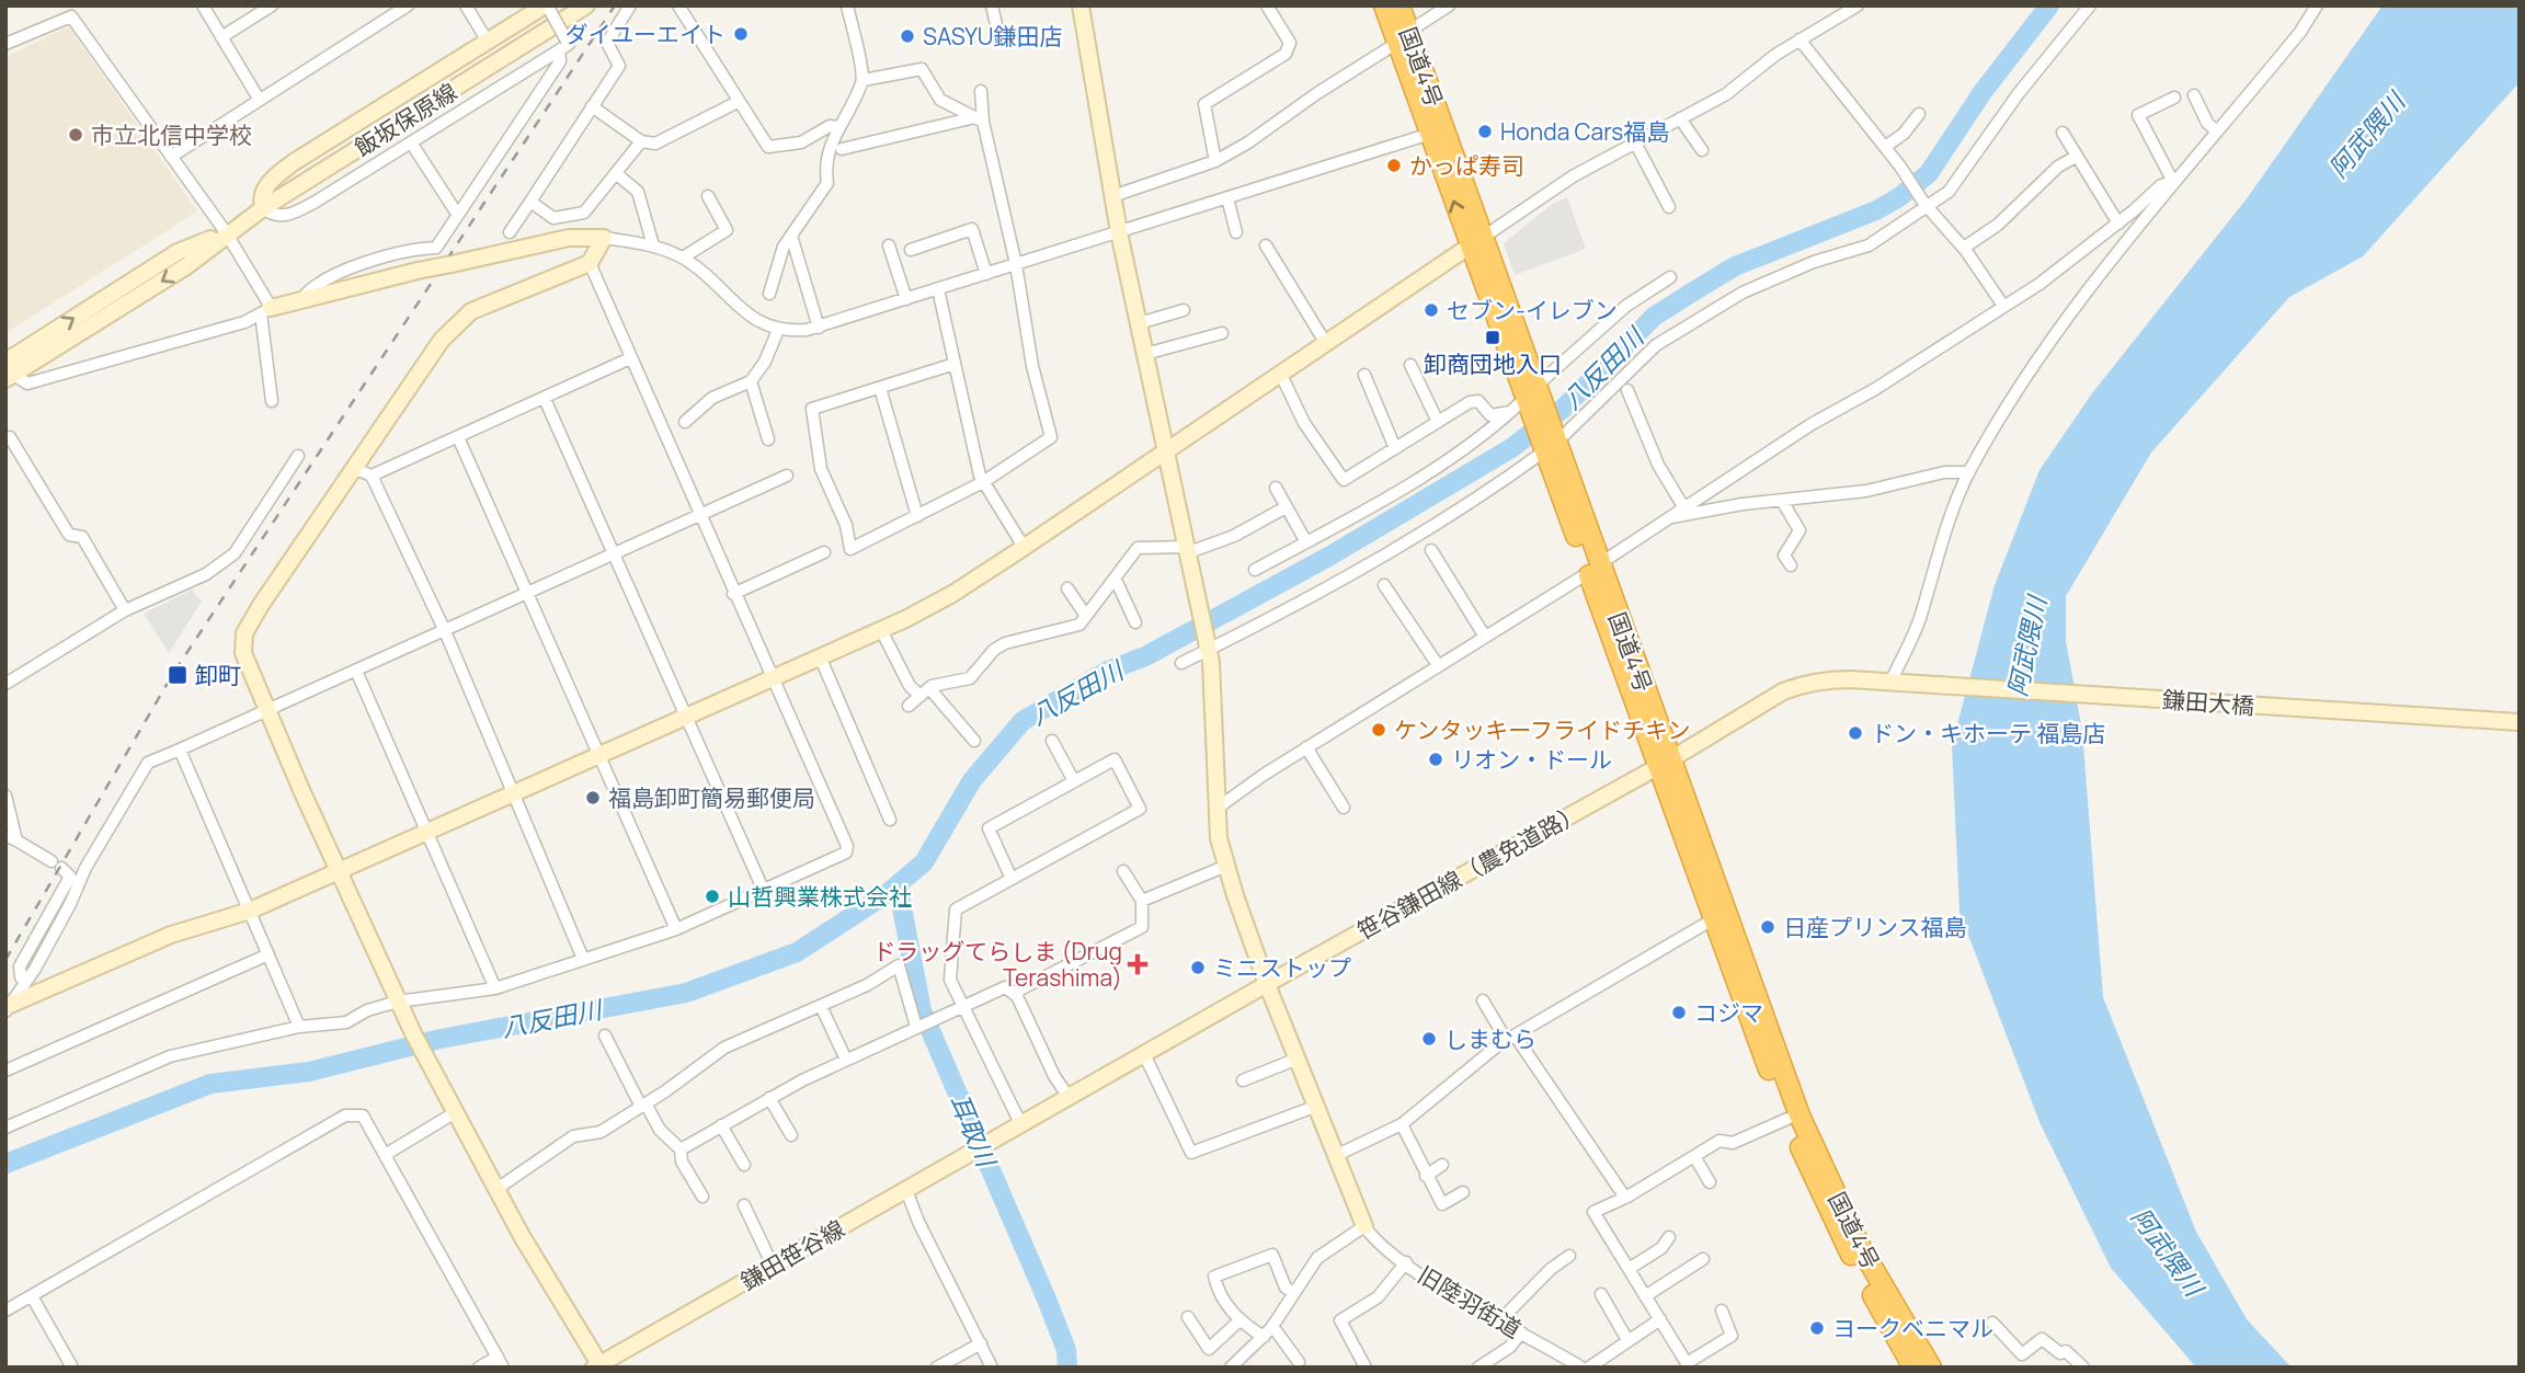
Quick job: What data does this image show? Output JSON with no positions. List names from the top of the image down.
{
  "streets": {
    "highway": ["国道4号"],
    "street": [
      "飯坂保原線",
      "鎌田大橋",
      "笹谷鎌田線（農免道路）",
      "鎌田笹谷線",
      "旧陸羽街道"
    ]
  },
  "crossings": [
    ["国道4号", "笹谷鎌田線（農免道路）"],
    ["笹谷鎌田線（農免道路）", "鎌田笹谷線"]
  ],
  "water": ["阿武隈川", "八反田川", "耳取川"],
  "places": {
    "other": [
      "ダイユーエイト",
      "SASYU鎌田店",
      "Honda Cars福島",
      "市立北信中学校",
      "かっぱ寿司",
      "セブン-イレブン",
      "ケンタッキーフライドチキン",
      "ドン・キホーテ 福島店",
      "リオン・ドール",
      "福島卸町簡易郵便局",
      "山哲興業株式会社",
      "日産プリンス福島",
      "ミニストップ",
      "コジマ",
      "しまむら",
      "ヨークベニマル"
    ],
    "transit": ["卸商団地入口", "卸町"],
    "health": ["ドラッグてらしま (Drug Terashima)"]
  }
}
